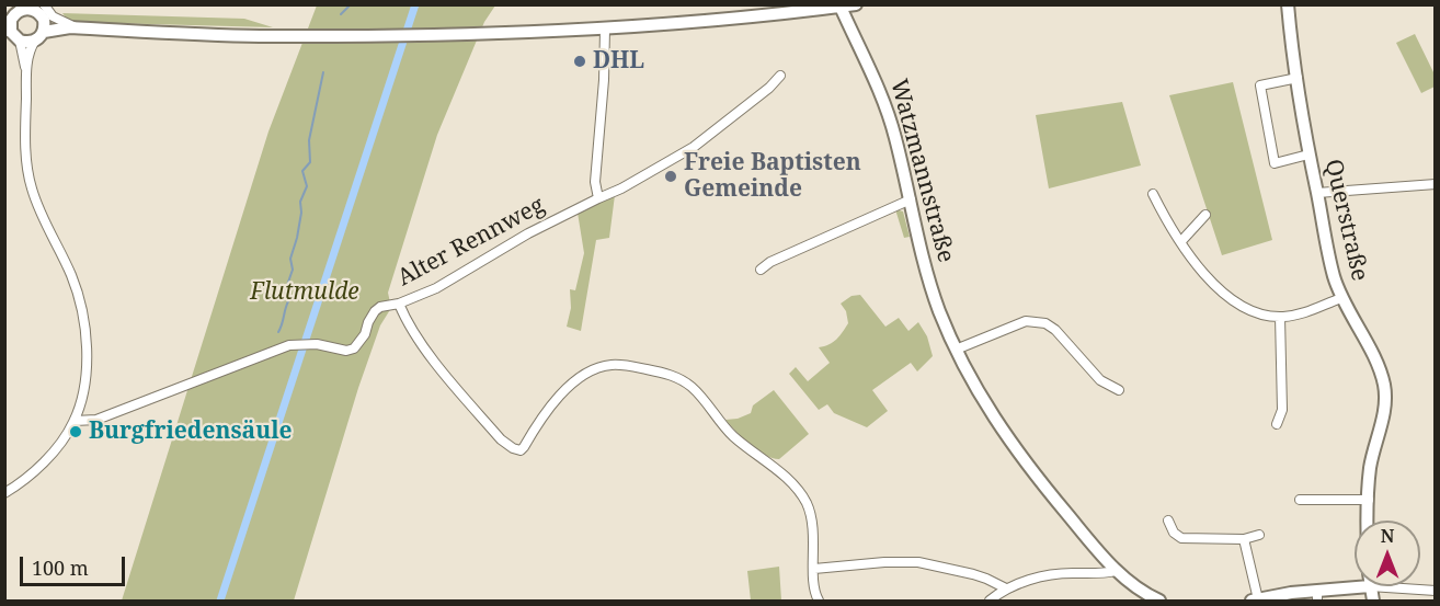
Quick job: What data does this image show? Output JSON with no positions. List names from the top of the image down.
{
  "streets": {
    "street": ["Watzmannstraße", "Querstraße", "Alter Rennweg"]
  },
  "parks": ["Flutmulde"],
  "places": ["DHL", "Freie Baptisten Gemeinde", "Burgfriedensäule"],
  "scale_bar": "100 m",
  "north": "top"
}
